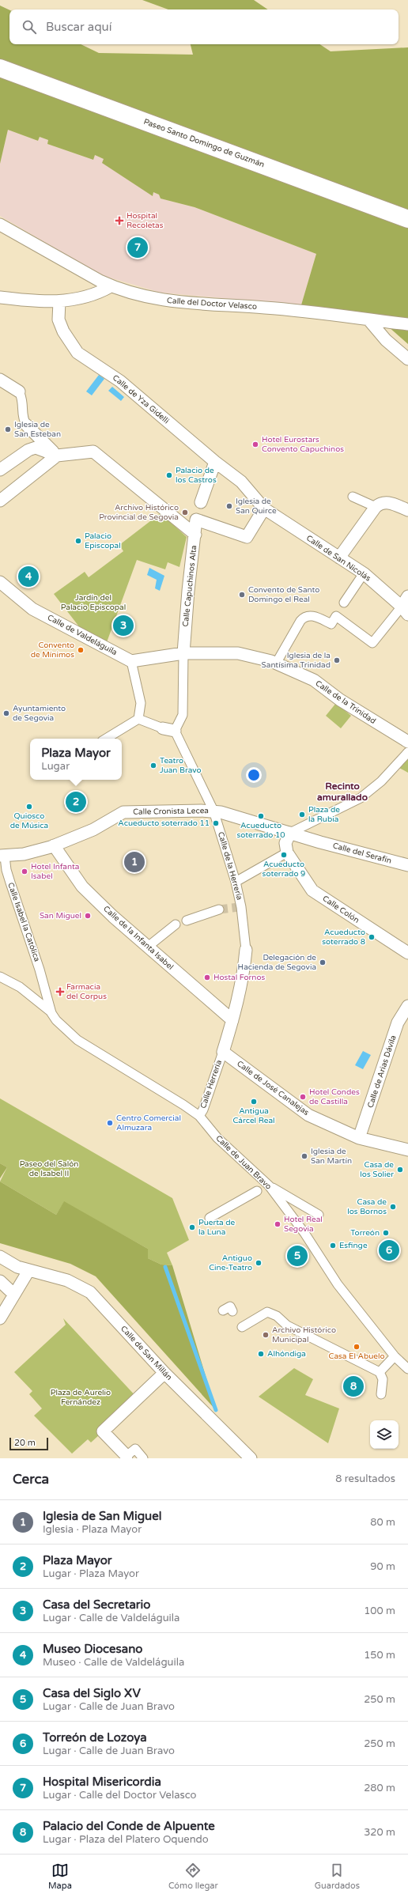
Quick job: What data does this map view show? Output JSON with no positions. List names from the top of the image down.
{
  "streets": {
    "main road": ["Paseo Santo Domingo de Guzmán"],
    "street": [
      "Calle del Doctor Velasco",
      "Calle de Yza Gidelli",
      "Calle de San Nicolás",
      "Calle Capuchinos Alta",
      "Calle de Valdeláguila",
      "Calle de la Trinidad",
      "Calle Cronista Lecea",
      "Calle del Serafín",
      "Calle de la Herrería",
      "Calle Colón",
      "Calle Isabel la Católica",
      "Calle de la Infanta Isabel",
      "Calle de Arias Dávila",
      "Calle Herrería",
      "Calle de José Canalejas",
      "Calle de Juan Bravo",
      "Calle de San Millán"
    ]
  },
  "crossings": [
    ["Calle de Yza Gidelli", "Calle de San Nicolás"],
    ["Calle de Yza Gidelli", "Calle Capuchinos Alta"],
    ["Calle de San Nicolás", "Calle Capuchinos Alta"],
    ["Calle Capuchinos Alta", "Calle de la Trinidad"],
    ["Calle de Valdeláguila", "Calle de la Trinidad"],
    ["Calle Cronista Lecea", "Calle del Serafín"],
    ["Calle Cronista Lecea", "Calle de la Herrería"],
    ["Calle Cronista Lecea", "Calle de la Infanta Isabel"],
    ["Calle de la Herrería", "Calle de la Infanta Isabel"],
    ["Calle de la Herrería", "Calle Herrería"],
    ["Calle de la Herrería", "Calle de José Canalejas"],
    ["Calle Isabel la Católica", "Calle de Juan Bravo"],
    ["Calle de Arias Dávila", "Calle de José Canalejas"],
    ["Calle Herrería", "Calle de José Canalejas"],
    ["Calle Herrería", "Calle de Juan Bravo"]
  ],
  "districts": ["Recinto amurallado"],
  "parks": ["Jardín del Palacio Episcopal", "Paseo del Salón de Isabel II", "Plaza de Aurelio Fernández"],
  "places": {
    "health": ["Hospital Recoletas", "Farmacia del Corpus"],
    "other": [
      "Iglesia de San Esteban",
      "Hotel Eurostars Convento Capuchinos",
      "Palacio de los Castros",
      "Iglesia de San Quirce",
      "Archivo Histórico Provincial de Segovia",
      "Palacio Episcopal",
      "Convento de Santo Domingo el Real",
      "Convento de Mínimos",
      "Iglesia de la Santísima Trinidad",
      "Ayuntamiento de Segovia",
      "Teatro Juan Bravo",
      "Quiosco de Música",
      "Plaza de la Rubia",
      "Acueducto soterrado 10",
      "Acueducto soterrado 11",
      "Acueducto soterrado 9",
      "Hotel Infanta Isabel",
      "San Miguel",
      "Acueducto soterrado 8",
      "Delegación de Hacienda de Segovia",
      "Hostal Fornos",
      "Hotel Condes de Castilla",
      "Antigua Cárcel Real",
      "Centro Comercial Almuzara",
      "Iglesia de San Martín",
      "Casa de los Solier",
      "Casa de los Bornos",
      "Hotel Real Segovia",
      "Puerta de la Luna",
      "Torreón",
      "Esfinge",
      "Antiguo Cine-Teatro",
      "Archivo Histórico Municipal",
      "Casa El Abuelo",
      "Alhóndiga"
    ]
  },
  "scale_bar": "20 m",
  "page": {
    "search": "Buscar aquí",
    "pins": [
      "7",
      "4",
      "3",
      "2",
      "1",
      "6",
      "5",
      "8"
    ],
    "popup": ["Plaza Mayor", "Lugar"],
    "scale": "20 m",
    "heading": ["Cerca", "8 resultados"],
    "list": [
      {
        "mark": "1",
        "name": "Iglesia de San Miguel",
        "note": "Iglesia · Plaza Mayor",
        "value": "80 m"
      },
      {
        "mark": "2",
        "name": "Plaza Mayor",
        "note": "Lugar · Plaza Mayor",
        "value": "90 m"
      },
      {
        "mark": "3",
        "name": "Casa del Secretario",
        "note": "Lugar · Calle de Valdeláguila",
        "value": "100 m"
      },
      {
        "mark": "4",
        "name": "Museo Diocesano",
        "note": "Museo · Calle de Valdeláguila",
        "value": "150 m"
      },
      {
        "mark": "5",
        "name": "Casa del Siglo XV",
        "note": "Lugar · Calle de Juan Bravo",
        "value": "250 m"
      },
      {
        "mark": "6",
        "name": "Torreón de Lozoya",
        "note": "Lugar · Calle de Juan Bravo",
        "value": "250 m"
      },
      {
        "mark": "7",
        "name": "Hospital Misericordia",
        "note": "Lugar · Calle del Doctor Velasco",
        "value": "280 m"
      },
      {
        "mark": "8",
        "name": "Palacio del Conde de Alpuente",
        "note": "Lugar · Plaza del Platero Oquendo",
        "value": "320 m"
      }
    ],
    "nav": ["Mapa", "Cómo llegar", "Guardados"]
  }
}
